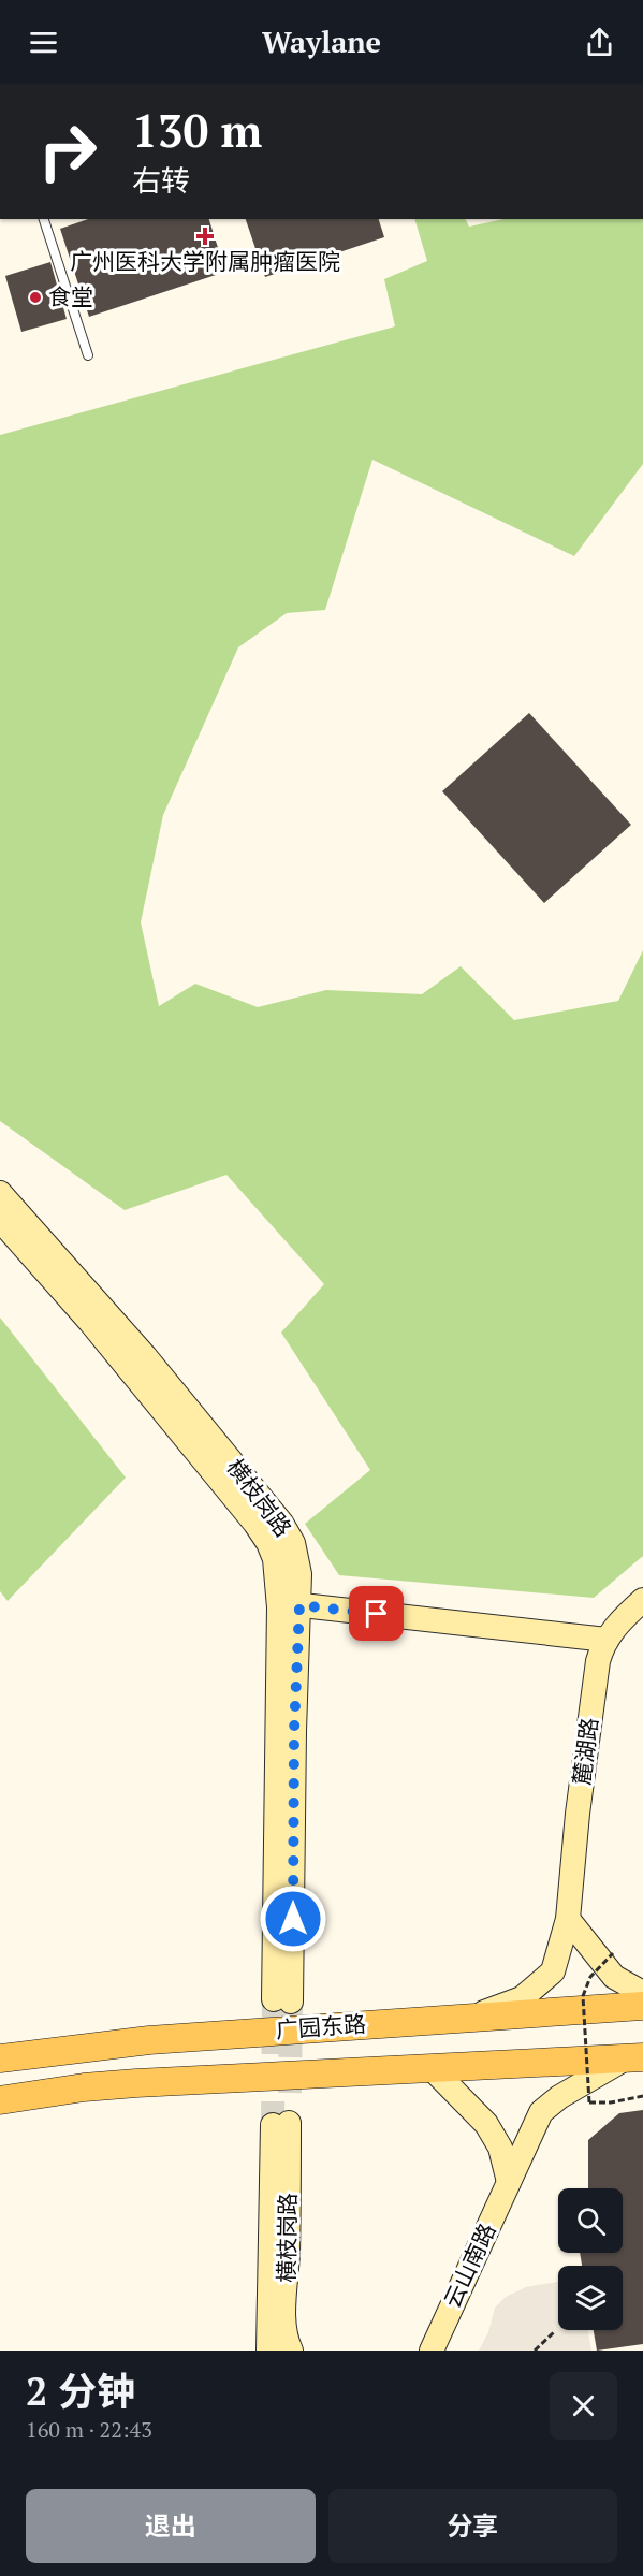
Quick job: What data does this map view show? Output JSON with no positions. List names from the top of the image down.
{
  "streets": {
    "main road": [
      "横枝岗路",
      "麓湖路",
      "广园东路",
      "云山南路"
    ]
  },
  "crossings": [
    ["麓湖路", "广园东路"],
    ["广园东路", "云山南路"]
  ],
  "places": {
    "health": ["广州医科大学附属肿瘤医院"],
    "other": ["食堂"]
  },
  "page": {
    "header": "Waylane",
    "turn": ["130 m", "右转"],
    "heading": ["2 分钟", "160 m · 22:43"],
    "buttons": ["退出", "分享"]
  }
}
